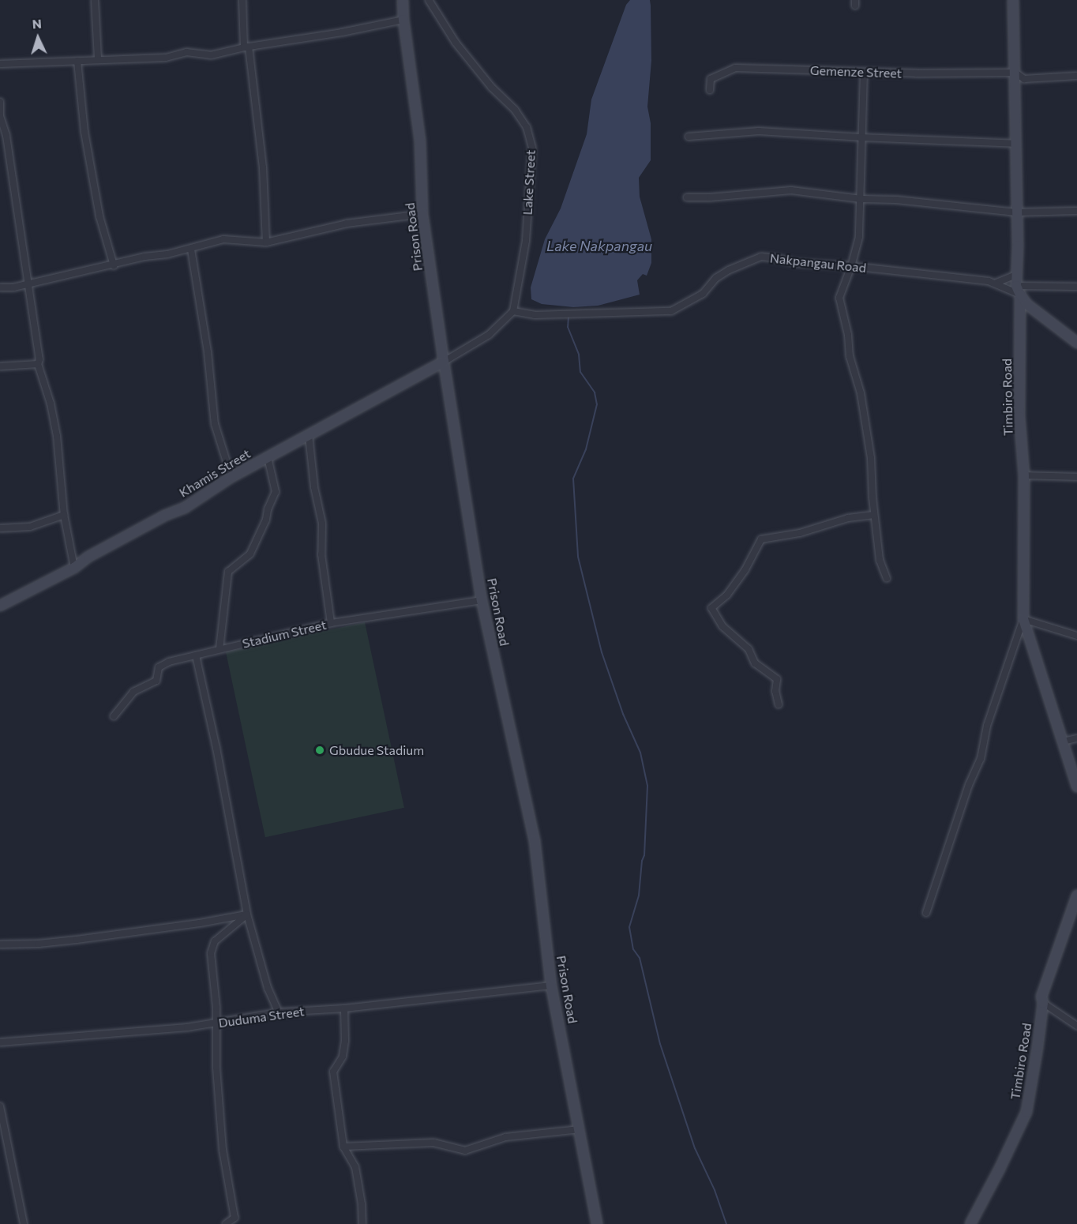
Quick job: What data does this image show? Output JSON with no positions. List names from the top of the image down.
{
  "streets": {
    "street": [
      "Gemenze Street",
      "Lake Street",
      "Prison Road",
      "Nakpangau Road",
      "Timbiro Road",
      "Khamis Street",
      "Stadium Street",
      "Duduma Street"
    ]
  },
  "crossings": [
    ["Gemenze Street", "Timbiro Road"],
    ["Lake Street", "Nakpangau Road"],
    ["Prison Road", "Khamis Street"],
    ["Prison Road", "Stadium Street"],
    ["Prison Road", "Duduma Street"],
    ["Nakpangau Road", "Timbiro Road"]
  ],
  "water": ["Lake Nakpangau"],
  "places": ["Gbudue Stadium"],
  "north": "top"
}
